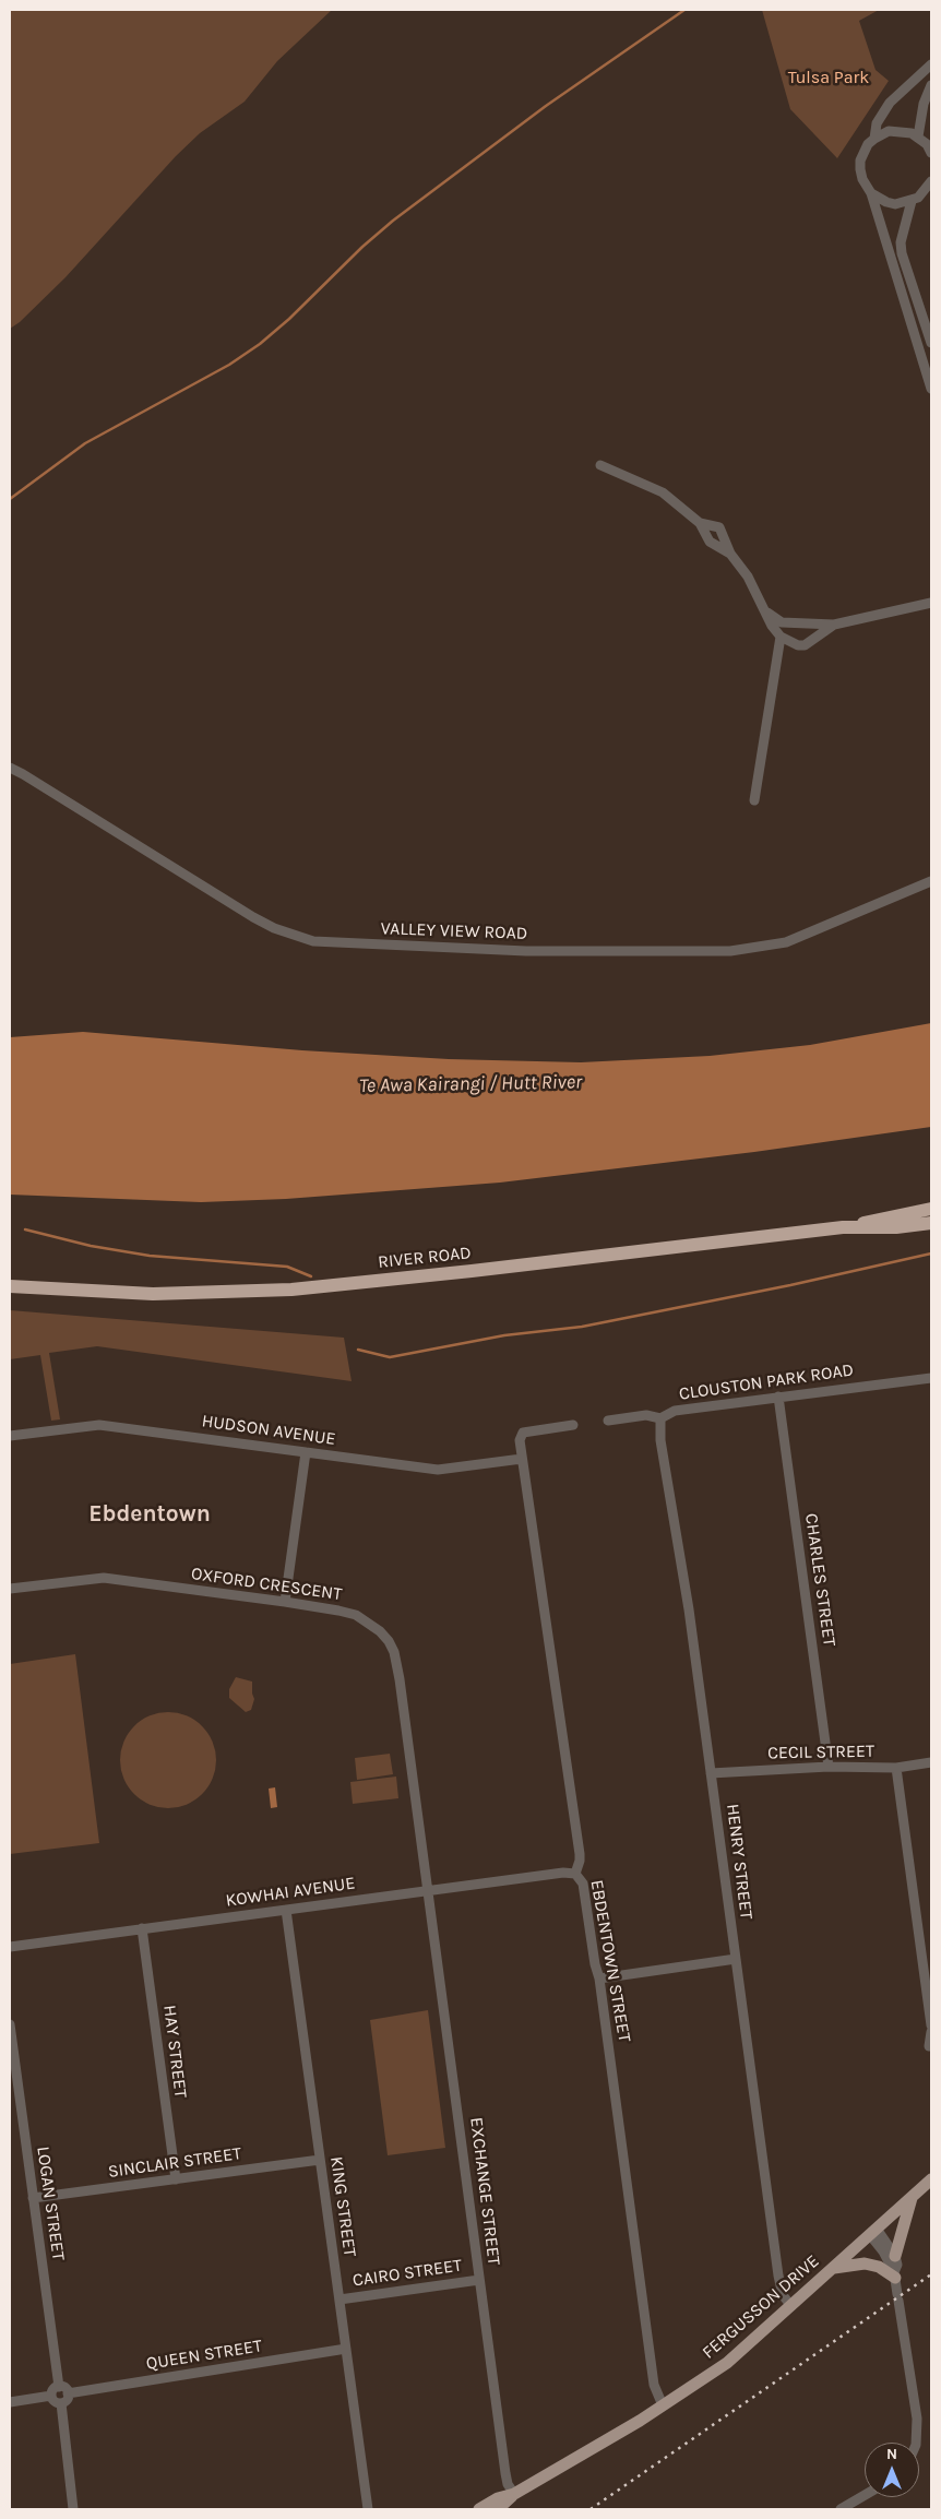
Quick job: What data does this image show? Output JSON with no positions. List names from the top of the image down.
{
  "streets": {
    "highway": ["RIVER ROAD"],
    "main road": ["FERGUSSON DRIVE"],
    "street": [
      "VALLEY VIEW ROAD",
      "CLOUSTON PARK ROAD",
      "HUDSON AVENUE",
      "CHARLES STREET",
      "OXFORD CRESCENT",
      "CECIL STREET",
      "HENRY STREET",
      "KOWHAI AVENUE",
      "EBDENTOWN STREET",
      "HAY STREET",
      "SINCLAIR STREET",
      "EXCHANGE STREET",
      "LOGAN STREET",
      "KING STREET",
      "CAIRO STREET",
      "QUEEN STREET"
    ]
  },
  "crossings": [
    ["CLOUSTON PARK ROAD", "CHARLES STREET"],
    ["CLOUSTON PARK ROAD", "HENRY STREET"],
    ["HUDSON AVENUE", "EBDENTOWN STREET"],
    ["CHARLES STREET", "CECIL STREET"],
    ["OXFORD CRESCENT", "KOWHAI AVENUE"],
    ["OXFORD CRESCENT", "EXCHANGE STREET"],
    ["CECIL STREET", "HENRY STREET"],
    ["HENRY STREET", "FERGUSSON DRIVE"],
    ["KOWHAI AVENUE", "EBDENTOWN STREET"],
    ["KOWHAI AVENUE", "HAY STREET"],
    ["KOWHAI AVENUE", "EXCHANGE STREET"],
    ["KOWHAI AVENUE", "KING STREET"],
    ["EBDENTOWN STREET", "FERGUSSON DRIVE"],
    ["HAY STREET", "SINCLAIR STREET"],
    ["SINCLAIR STREET", "LOGAN STREET"],
    ["SINCLAIR STREET", "KING STREET"],
    ["EXCHANGE STREET", "CAIRO STREET"],
    ["EXCHANGE STREET", "FERGUSSON DRIVE"],
    ["LOGAN STREET", "QUEEN STREET"],
    ["KING STREET", "CAIRO STREET"],
    ["KING STREET", "QUEEN STREET"]
  ],
  "districts": ["Ebdentown"],
  "water": ["Te Awa Kairangi / Hutt River"],
  "parks": ["Tulsa Park"],
  "north": "top"
}
